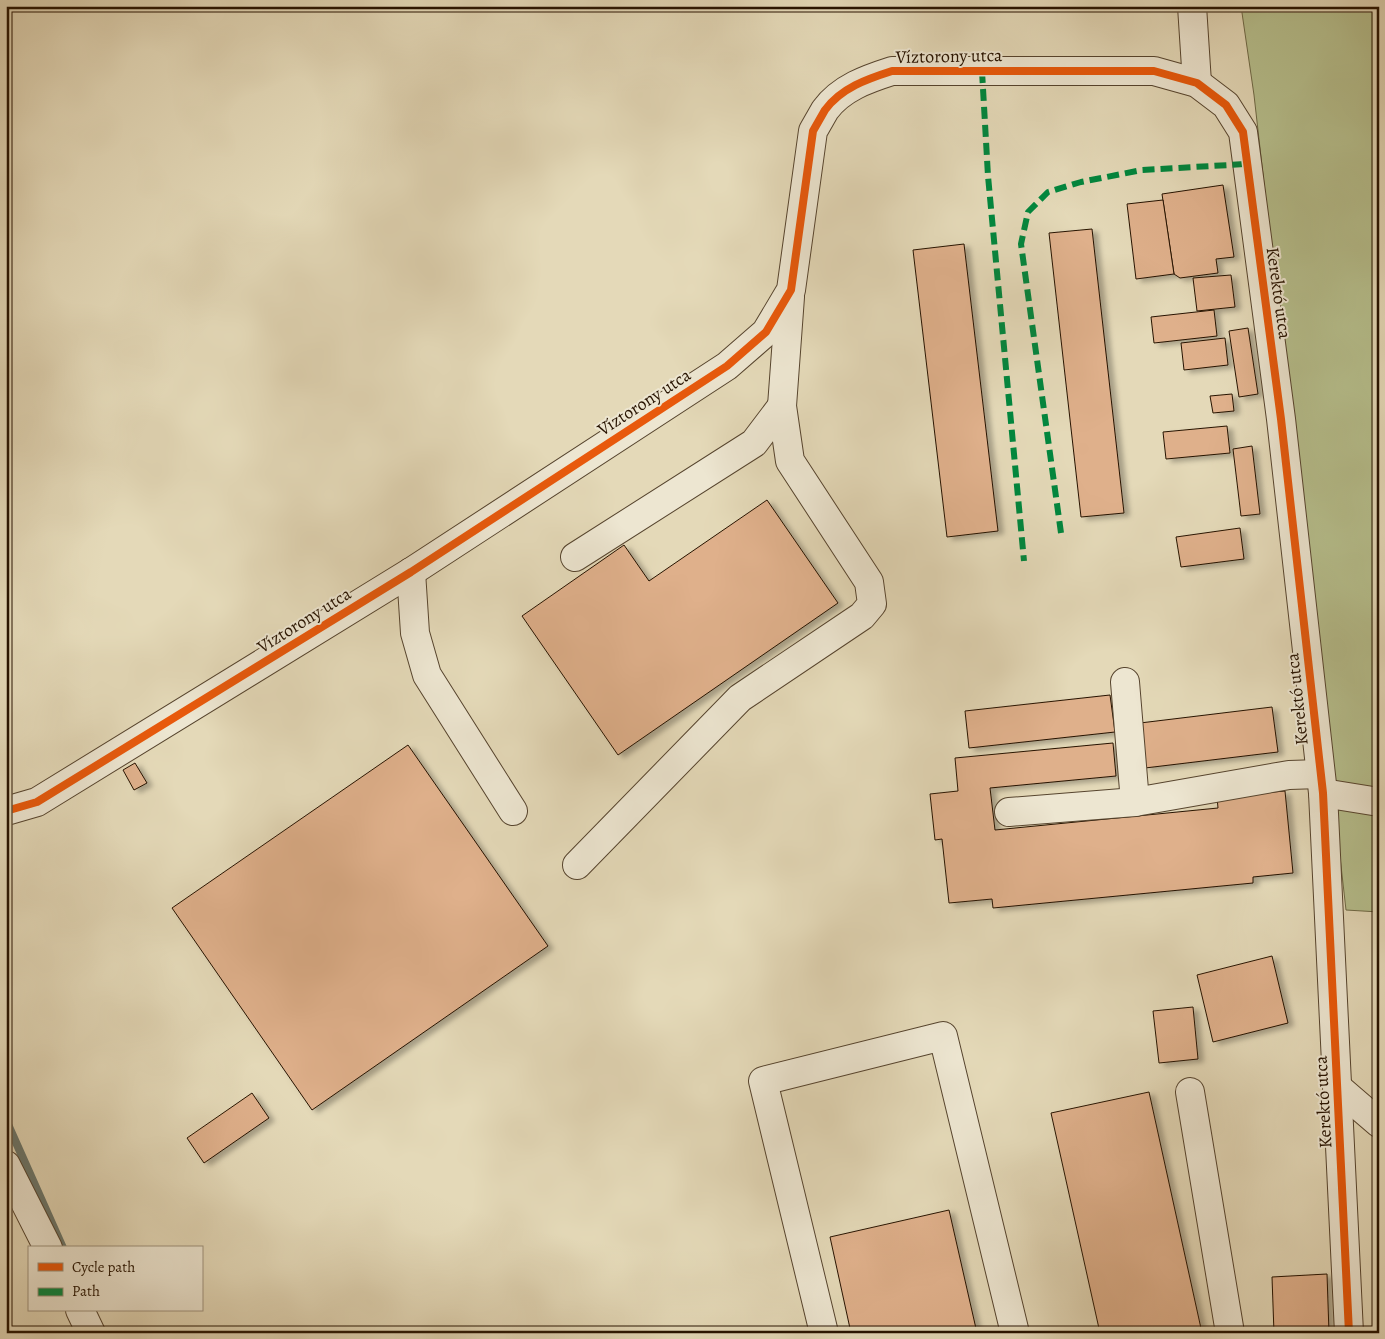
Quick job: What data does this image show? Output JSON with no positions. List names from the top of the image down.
{
  "streets": {
    "street": ["Víztorony utca", "Kerektó utca"]
  },
  "crossings": [
    ["Víztorony utca", "Kerektó utca"]
  ],
  "legend": ["Cycle path", "Path"]
}
